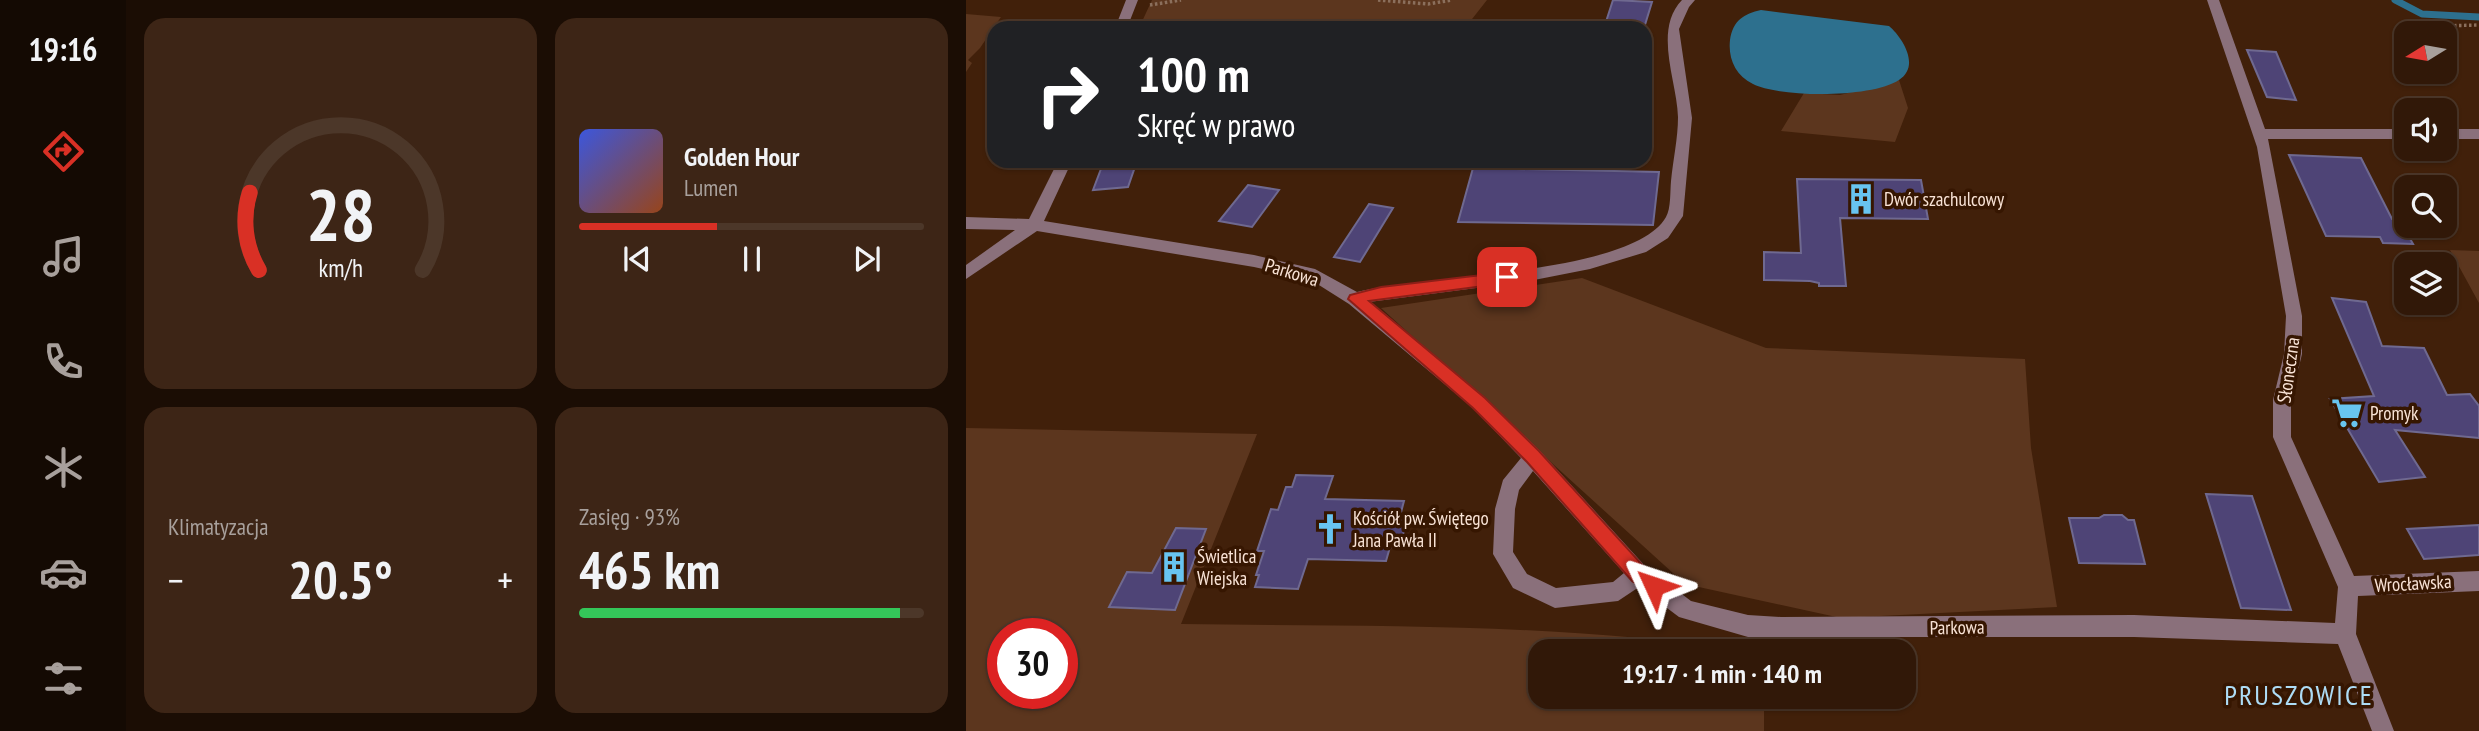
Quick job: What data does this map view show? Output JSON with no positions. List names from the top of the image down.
{
  "streets": {
    "street": ["Parkowa", "Słoneczna", "Wrocławska"]
  },
  "crossings": [
    ["Parkowa", "Słoneczna"],
    ["Słoneczna", "Wrocławska"]
  ],
  "districts": ["PRUSZOWICE"],
  "places": {
    "building": ["Dwór szachulcowy", "Świetlica Wiejska"],
    "supermarket": ["Promyk"],
    "church": ["Kościół pw. Świętego Jana Pawła II"]
  },
  "north": "left",
  "page": {
    "tabs": "19:16",
    "turn": ["100 m", "Skręć w prawo"],
    "song": ["Golden Hour", "Lumen"],
    "tile": [
      "Klimatyzacja",
      ["Zasięg · 93%", "465 km"]
    ],
    "heat": ["−", "20.5°", "+"],
    "limit": "30",
    "trip": "19:17 · 1 min · 140 m",
    "gauge": ["28", "km/h"]
  }
}
